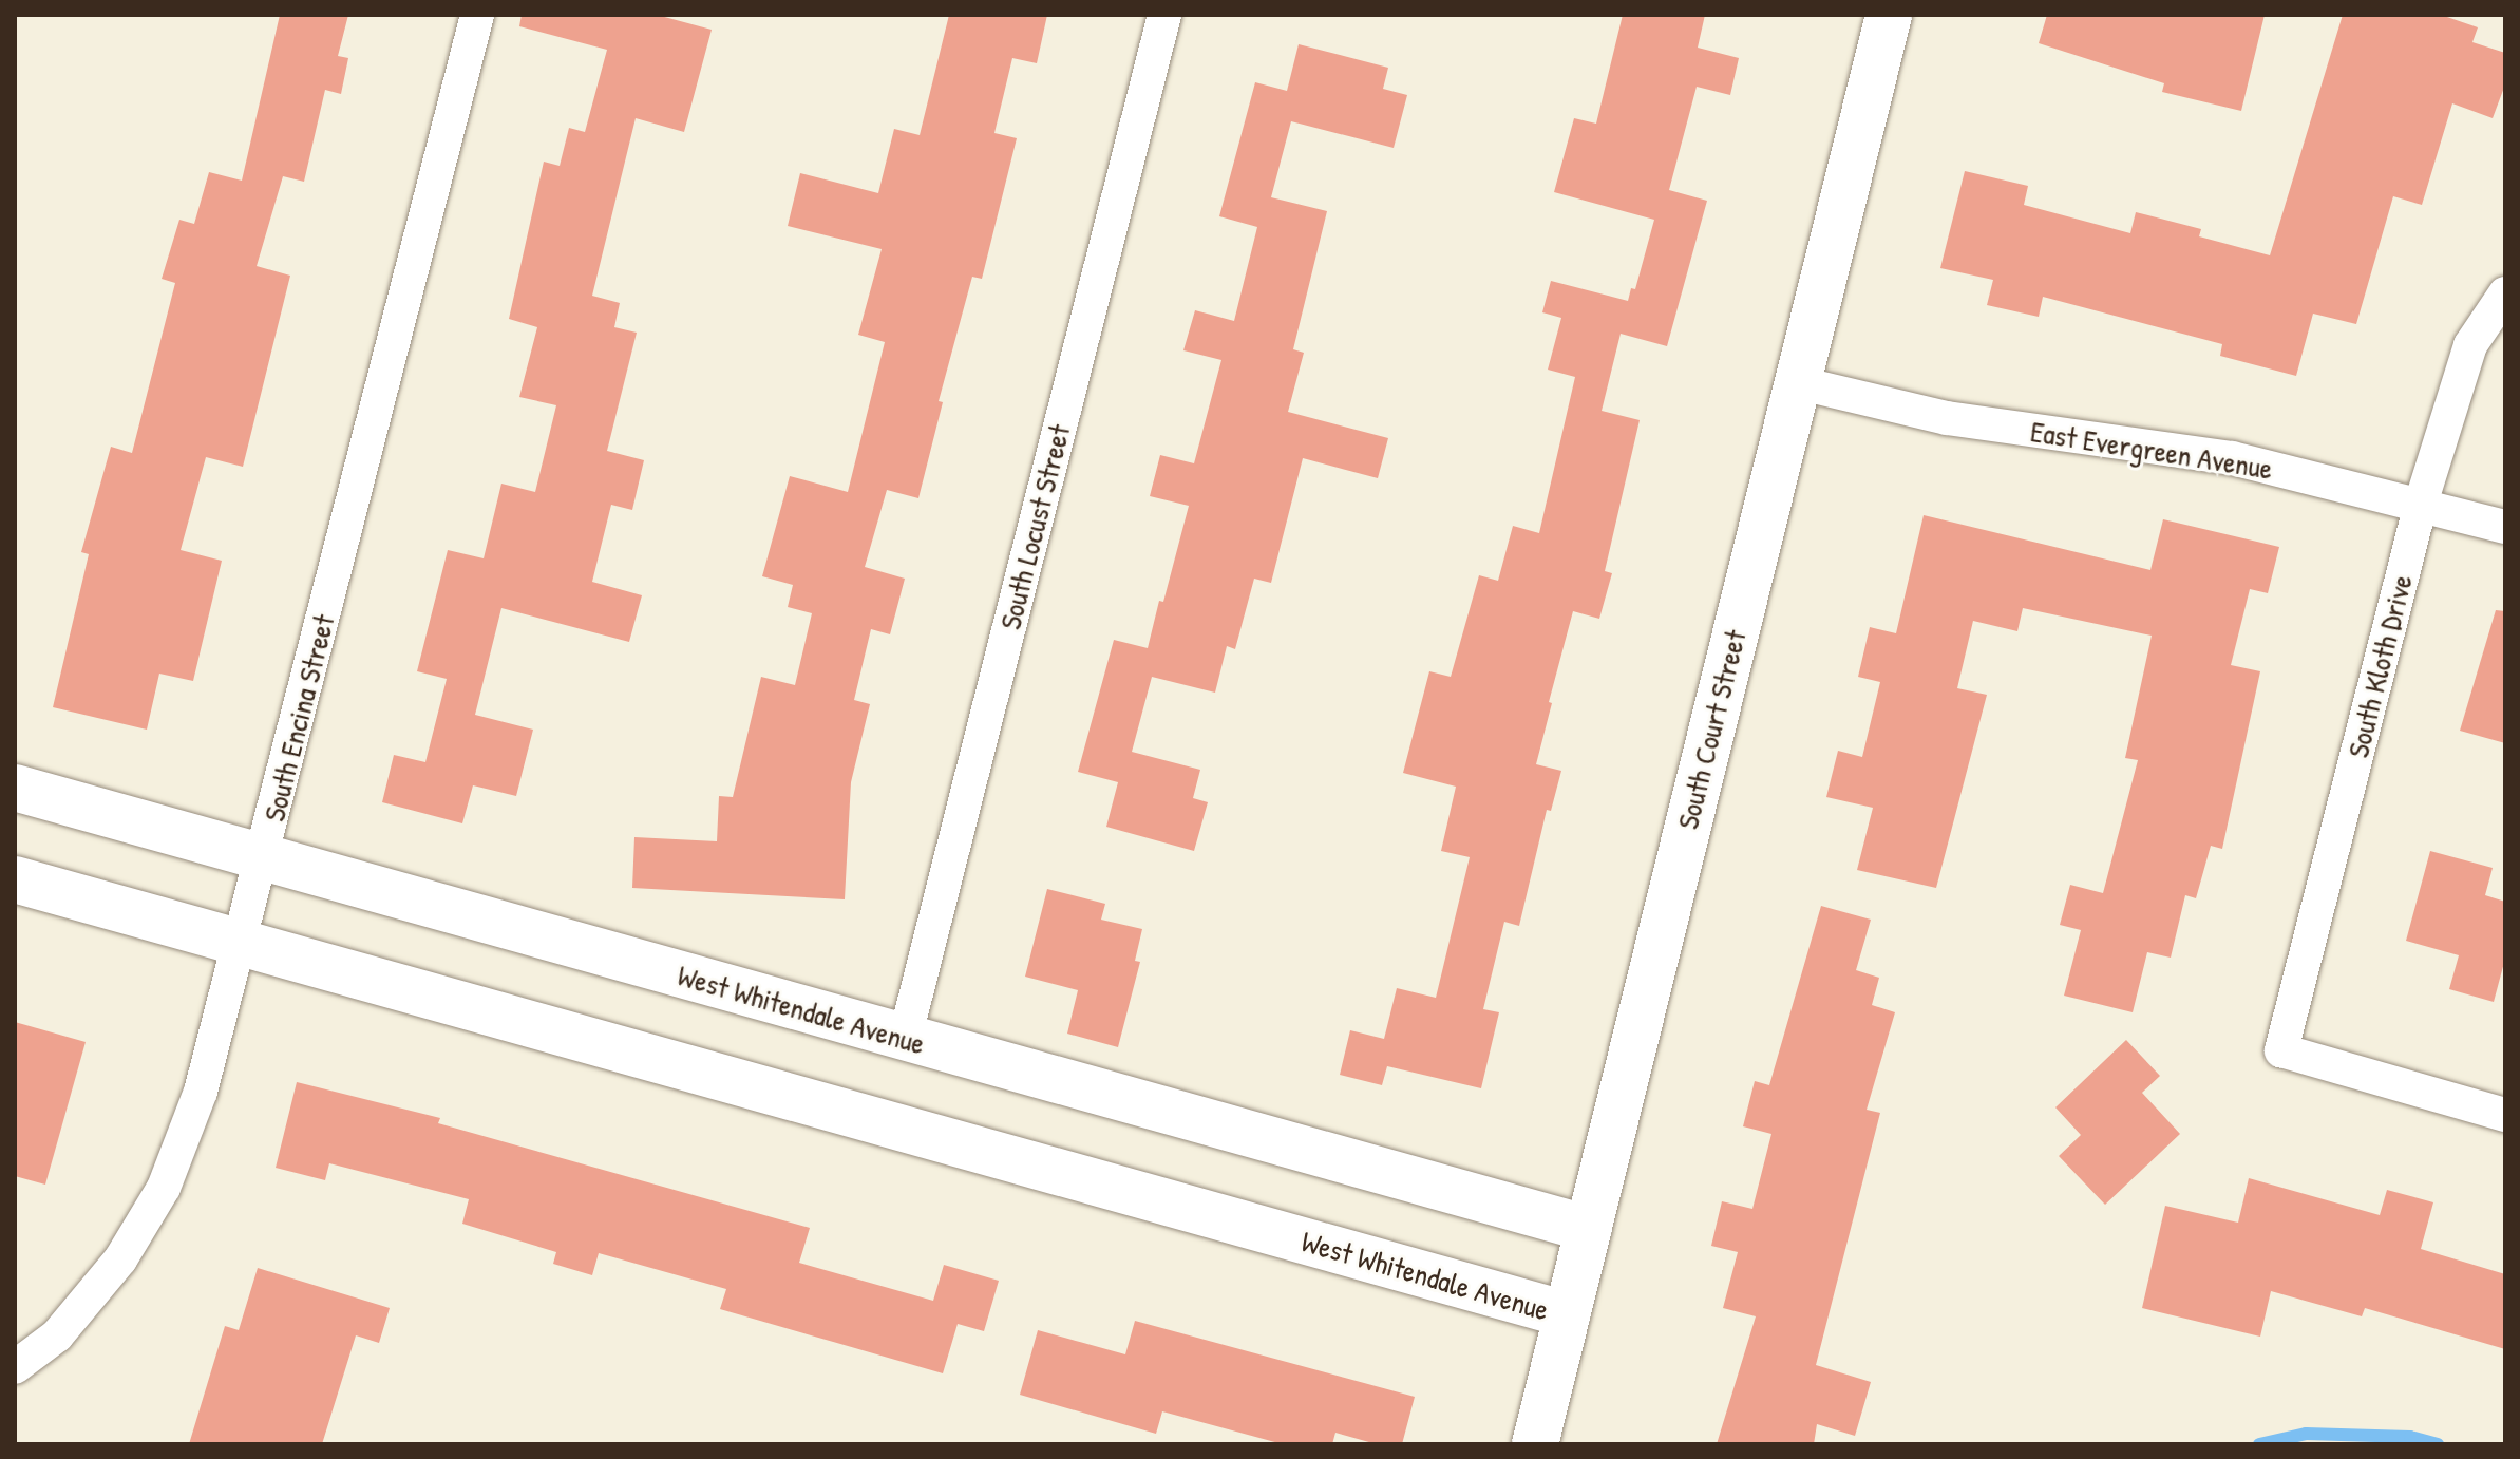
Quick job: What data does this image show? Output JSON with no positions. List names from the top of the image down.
{
  "streets": {
    "street": [
      "East Evergreen Avenue",
      "South Locust Street",
      "South Kloth Drive",
      "South Encina Street",
      "South Court Street",
      "West Whitendale Avenue"
    ]
  },
  "crossings": [
    ["East Evergreen Avenue", "South Kloth Drive"],
    ["East Evergreen Avenue", "South Court Street"],
    ["South Locust Street", "West Whitendale Avenue"],
    ["South Encina Street", "West Whitendale Avenue"],
    ["South Court Street", "West Whitendale Avenue"]
  ]
}
